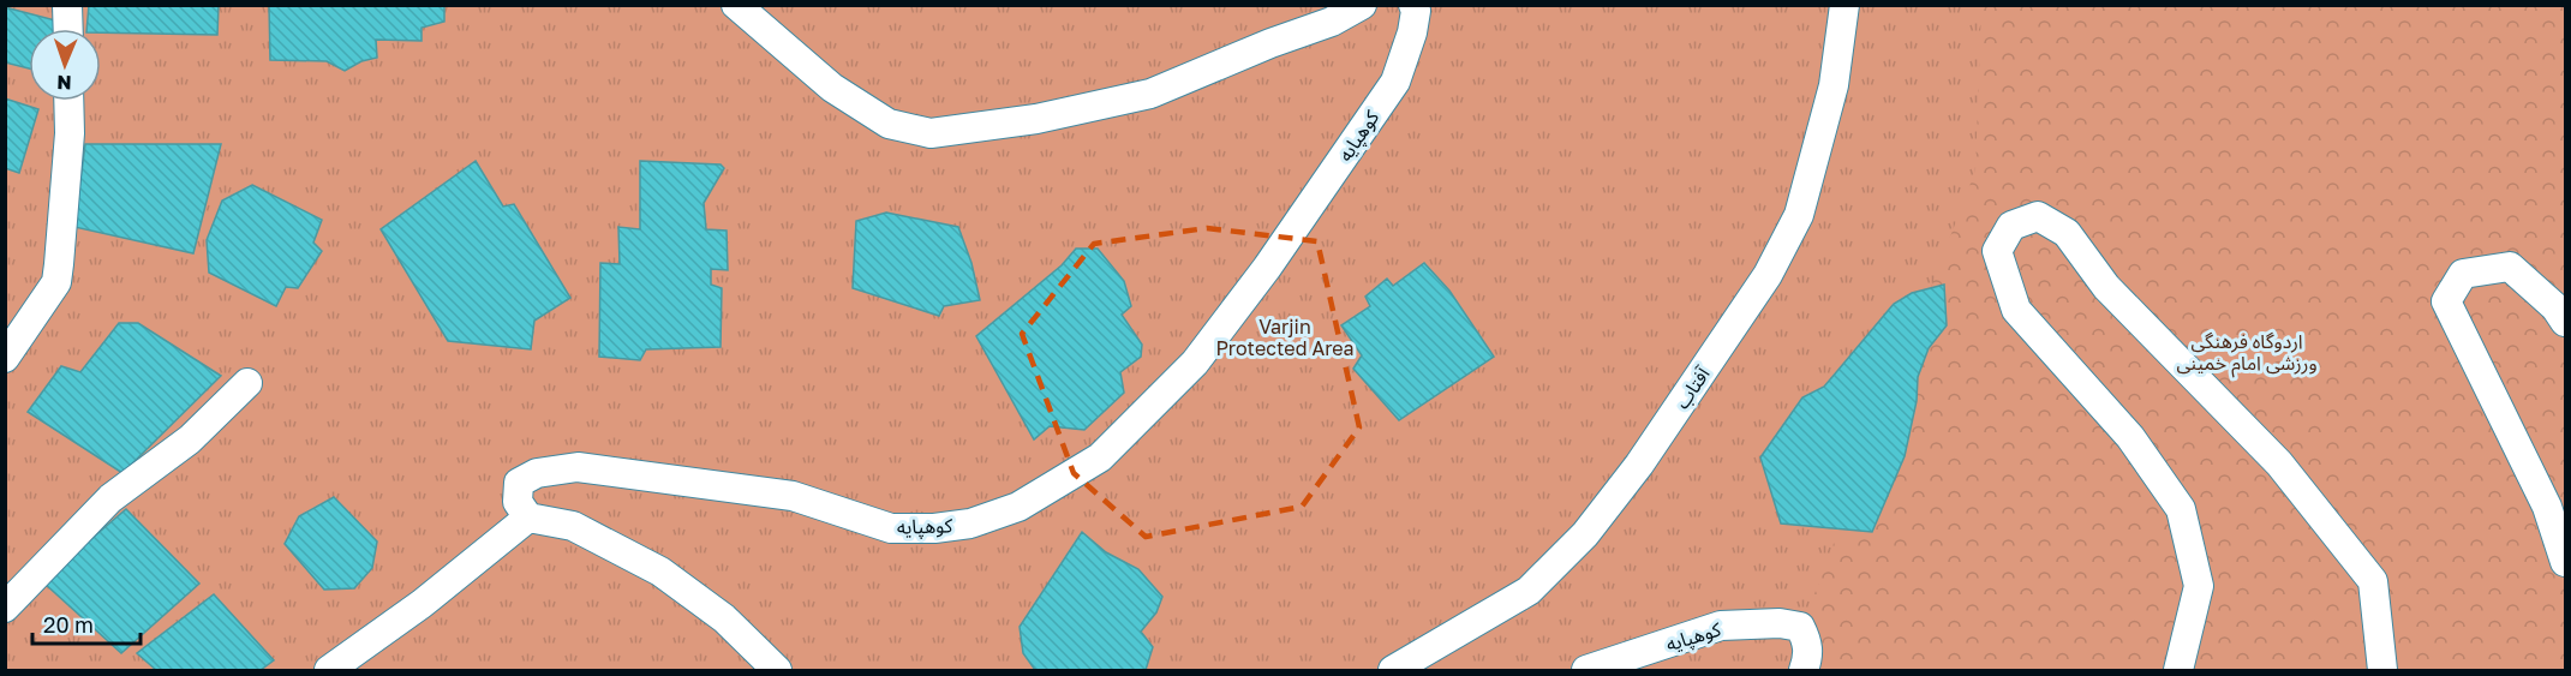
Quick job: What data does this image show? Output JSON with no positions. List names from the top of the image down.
{
  "streets": {
    "street": ["کوهپایه", "آفتاب"]
  },
  "parks": ["Varjin Protected Area", "اردوگاه فرهنگی ورزشی امام خمینی"],
  "scale_bar": "20 m",
  "north": "bottom"
}
